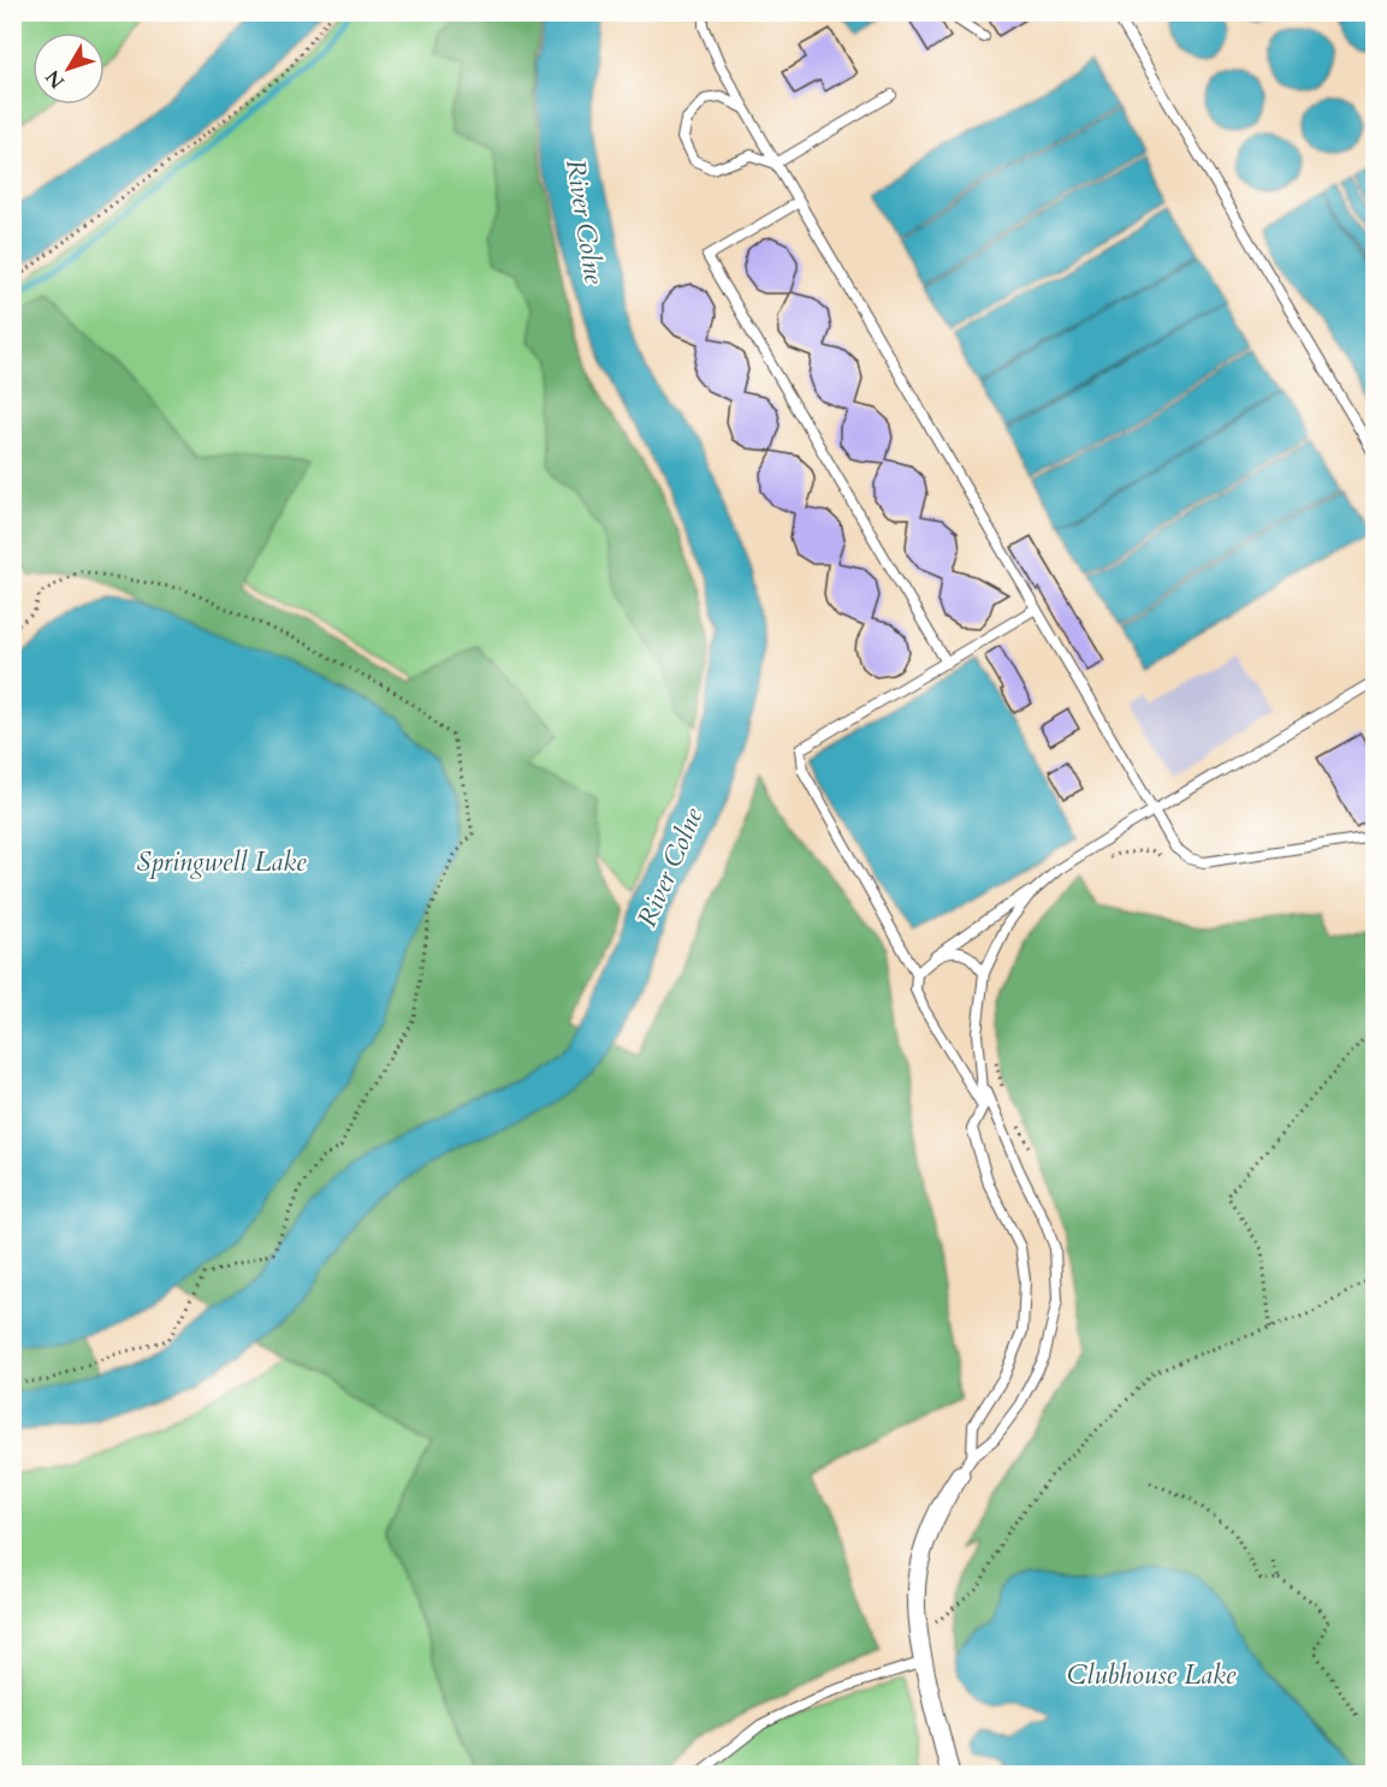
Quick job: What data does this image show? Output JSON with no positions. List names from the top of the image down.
{
  "water": ["River Colne", "Springwell Lake", "Clubhouse Lake"],
  "north": "bottom left"
}
